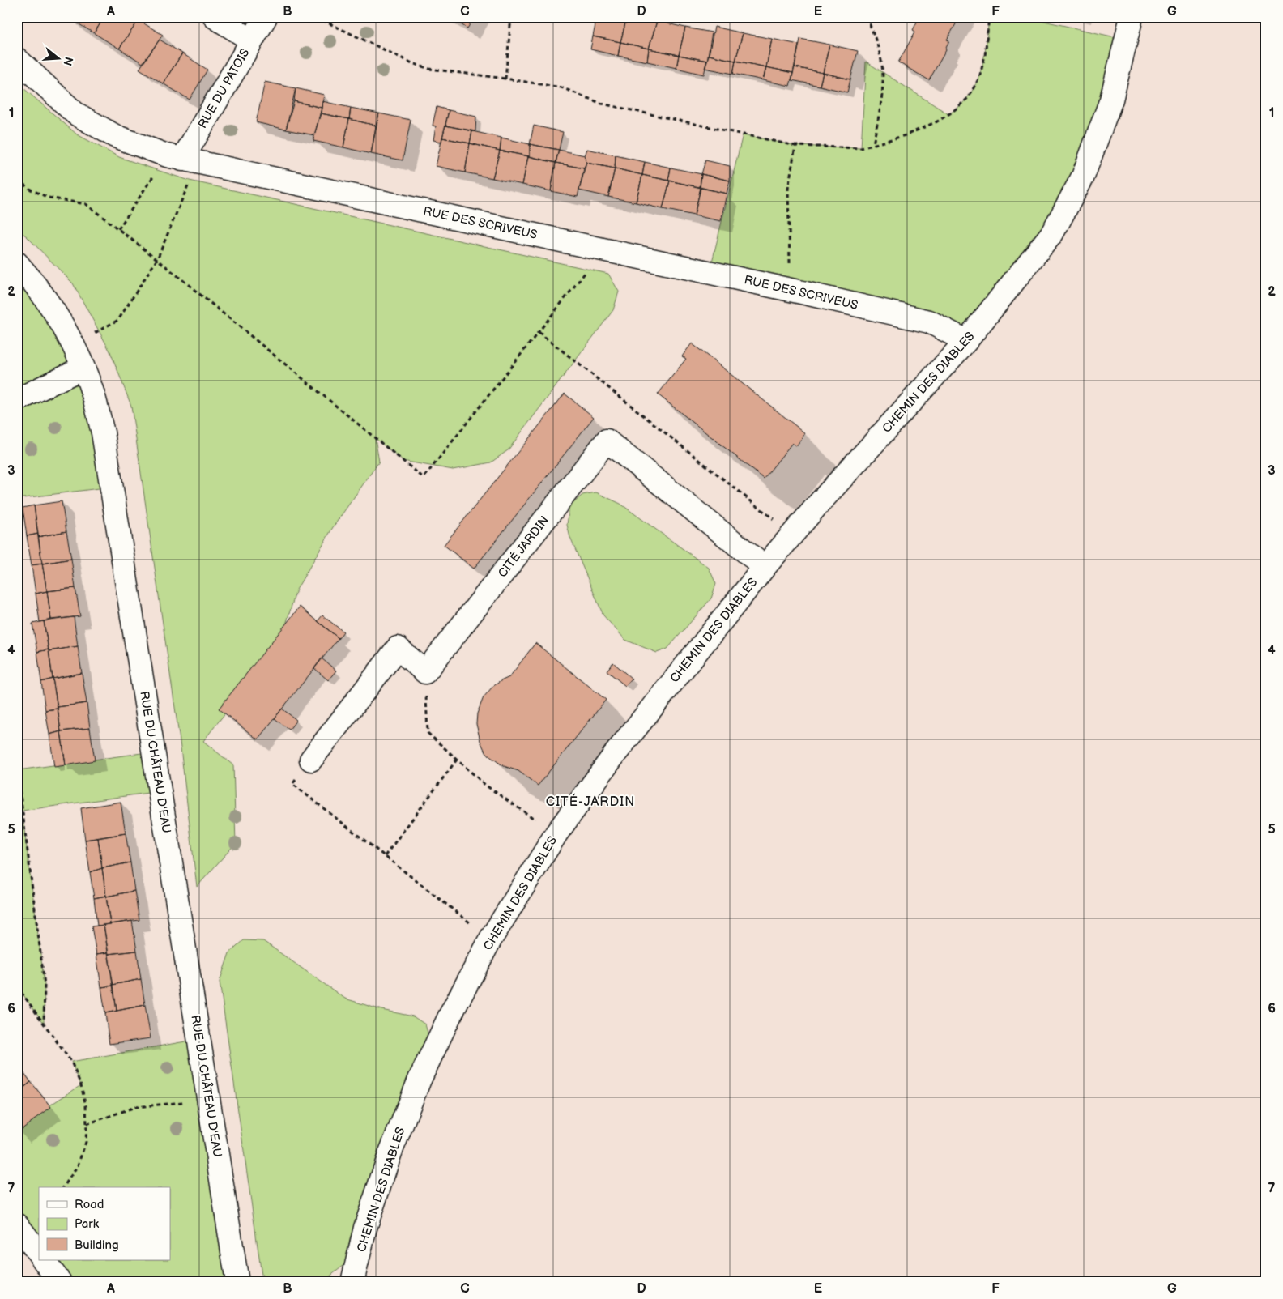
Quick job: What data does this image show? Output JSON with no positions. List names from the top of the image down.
{
  "streets": {
    "street": [
      "RUE DU PATOIS",
      "RUE DES SCRIVEUS",
      "CHEMIN DES DIABLES",
      "CITÉ JARDIN",
      "RUE DU CHÂTEAU D'EAU"
    ]
  },
  "crossings": [
    ["RUE DU PATOIS", "RUE DES SCRIVEUS"],
    ["RUE DES SCRIVEUS", "CHEMIN DES DIABLES"],
    ["CHEMIN DES DIABLES", "CITÉ JARDIN"]
  ],
  "districts": ["CITÉ-JARDIN"],
  "legend": ["Road", "Park", "Building"],
  "north": "right",
  "grid": {
    "columns": [
      "A",
      "B",
      "C",
      "D",
      "E",
      "F",
      "G"
    ],
    "rows": [
      "1",
      "2",
      "3",
      "4",
      "5",
      "6",
      "7"
    ]
  }
}
